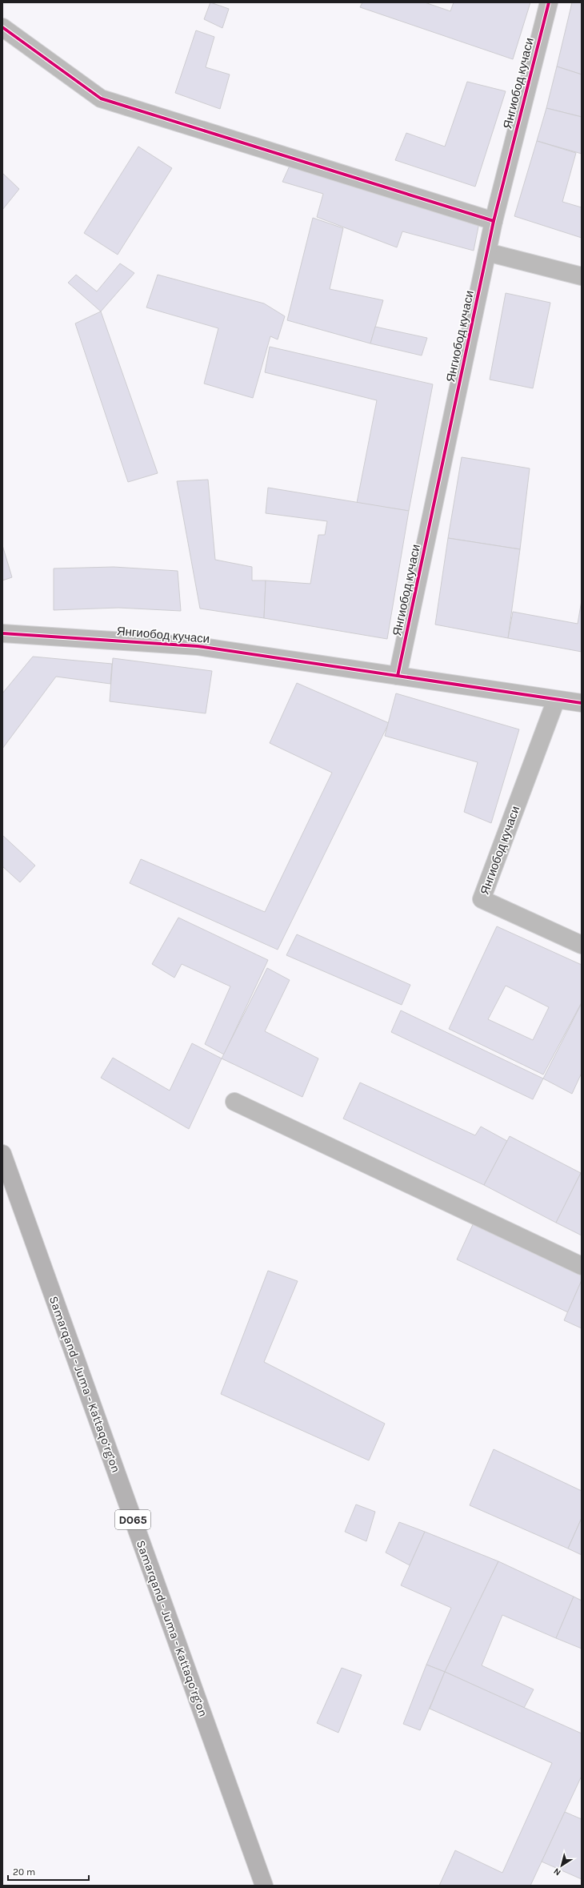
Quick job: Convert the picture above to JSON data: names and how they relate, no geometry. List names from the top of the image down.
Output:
{
  "streets": {
    "main road": ["Samarqand - Juma - Kattaqo‘rg‘on", "D065"],
    "street": ["Янгиобод кучаси"]
  },
  "scale_bar": "20 m",
  "north": "bottom left"
}
